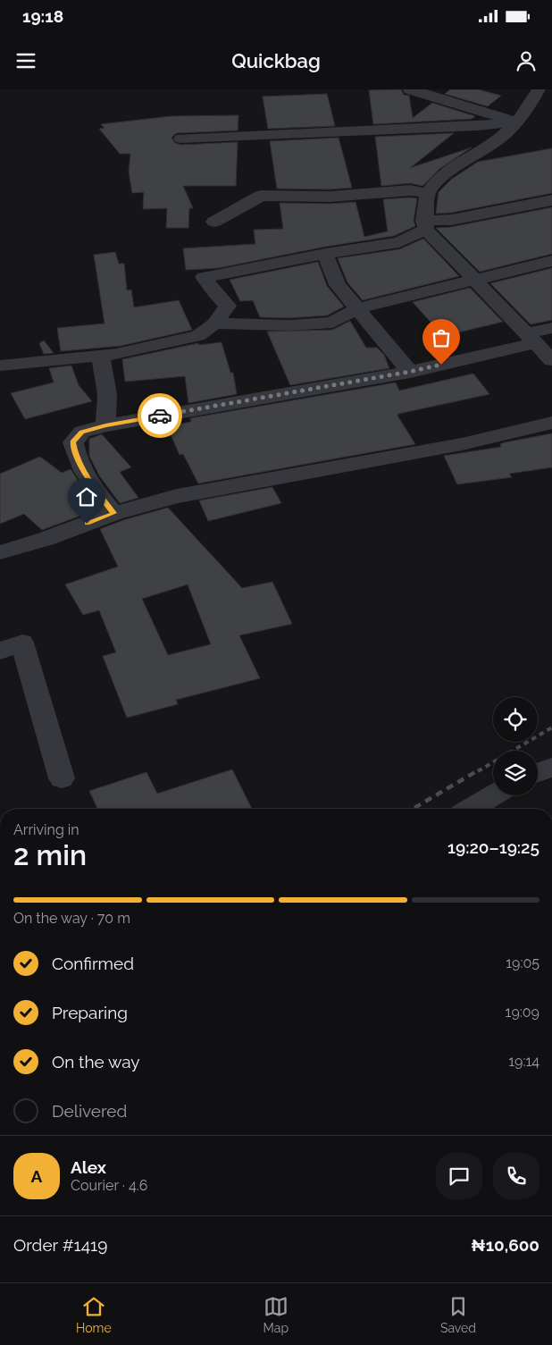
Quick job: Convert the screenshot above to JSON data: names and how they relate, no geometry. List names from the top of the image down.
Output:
{
  "page": {
    "status": "19:18",
    "header": "Quickbag",
    "heading": ["2 min", "Arriving in", "19:20–19:25"],
    "panel": [
      "Alex",
      "Courier · 4.6",
      "Order #1419",
      "₦10,600"
    ],
    "bar": "On the way · 70 m",
    "list": [
      ["Confirmed", "19:05"],
      ["Preparing", "19:09"],
      ["On the way", "19:14"],
      "Delivered"
    ],
    "round": "A",
    "tabs": ["Home", "Map", "Saved"]
  }
}
